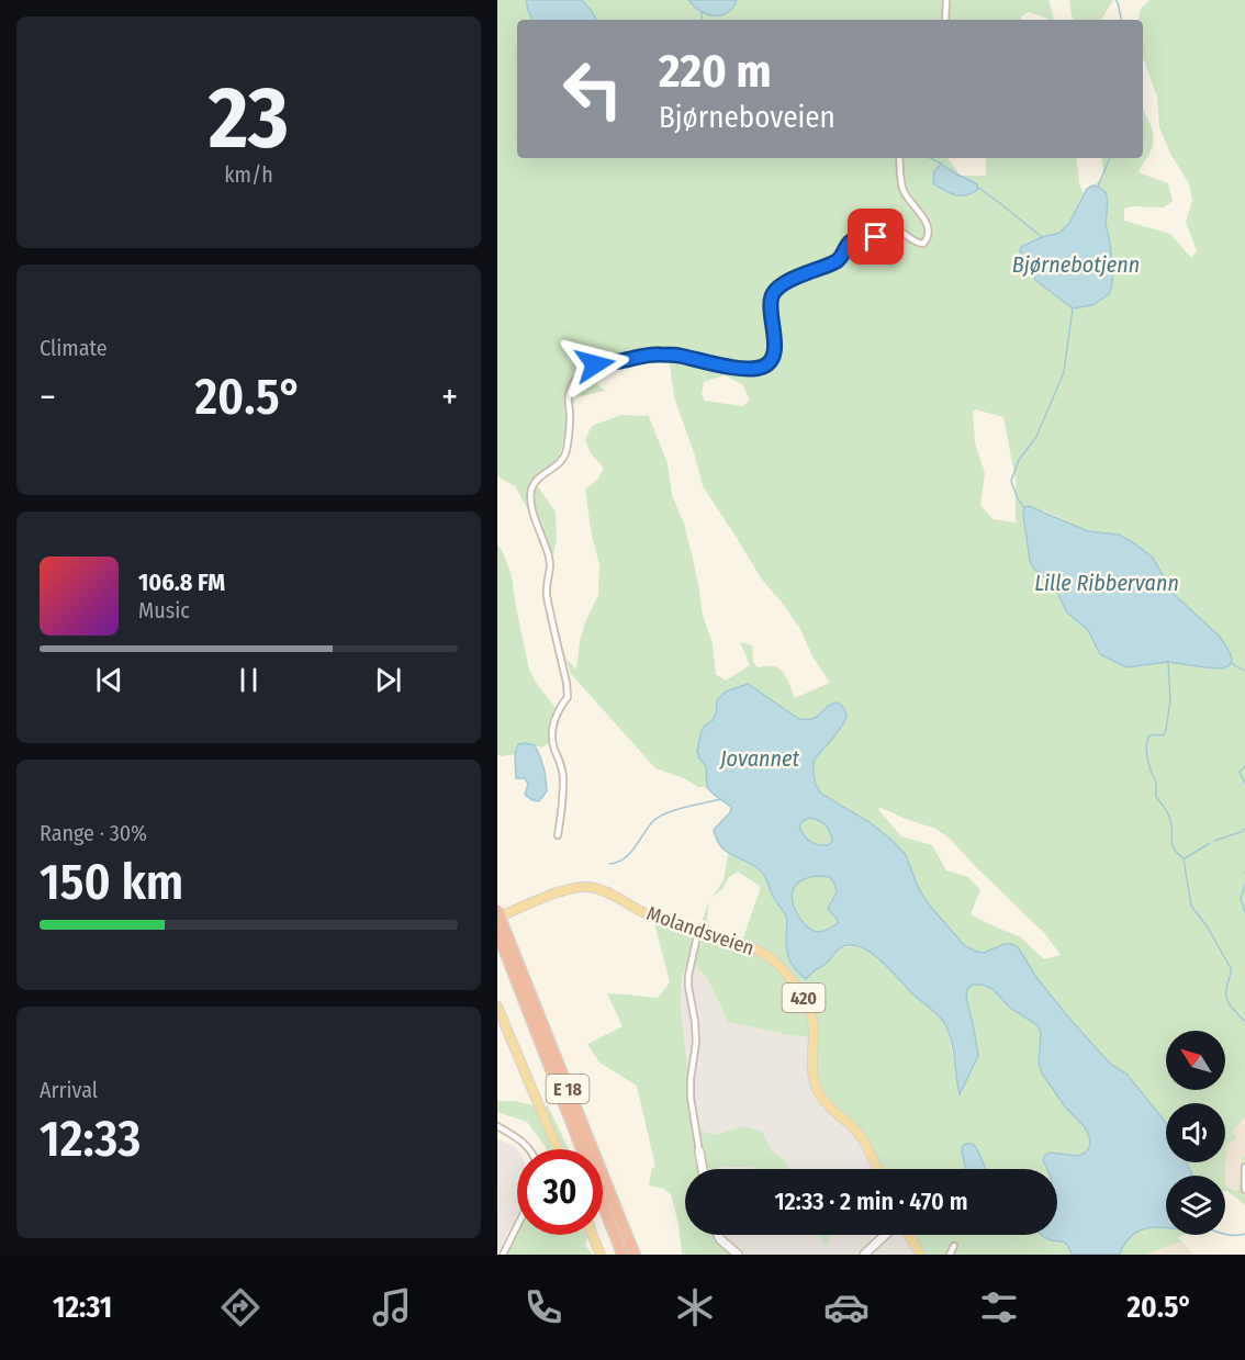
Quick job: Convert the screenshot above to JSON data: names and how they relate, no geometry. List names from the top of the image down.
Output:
{
  "streets": {
    "highway": ["E 18"],
    "main road": ["Molandsveien", "420"]
  },
  "crossings": [
    ["Molandsveien", "E 18"]
  ],
  "water": ["Bjørnebotjenn", "Lille Ribbervann", "Jovannet"],
  "north": "top left",
  "page": {
    "tile": [
      ["23", "km/h"],
      "Climate",
      ["Range · 30%", "150 km"],
      ["Arrival", "12:33"]
    ],
    "turn": ["220 m", "Bjørneboveien"],
    "heat": ["−", "20.5°", "+"],
    "song": ["106.8 FM", "Music"],
    "limit": "30",
    "trip": "12:33 · 2 min · 470 m",
    "tabs": ["12:31", "20.5°"]
  }
}
